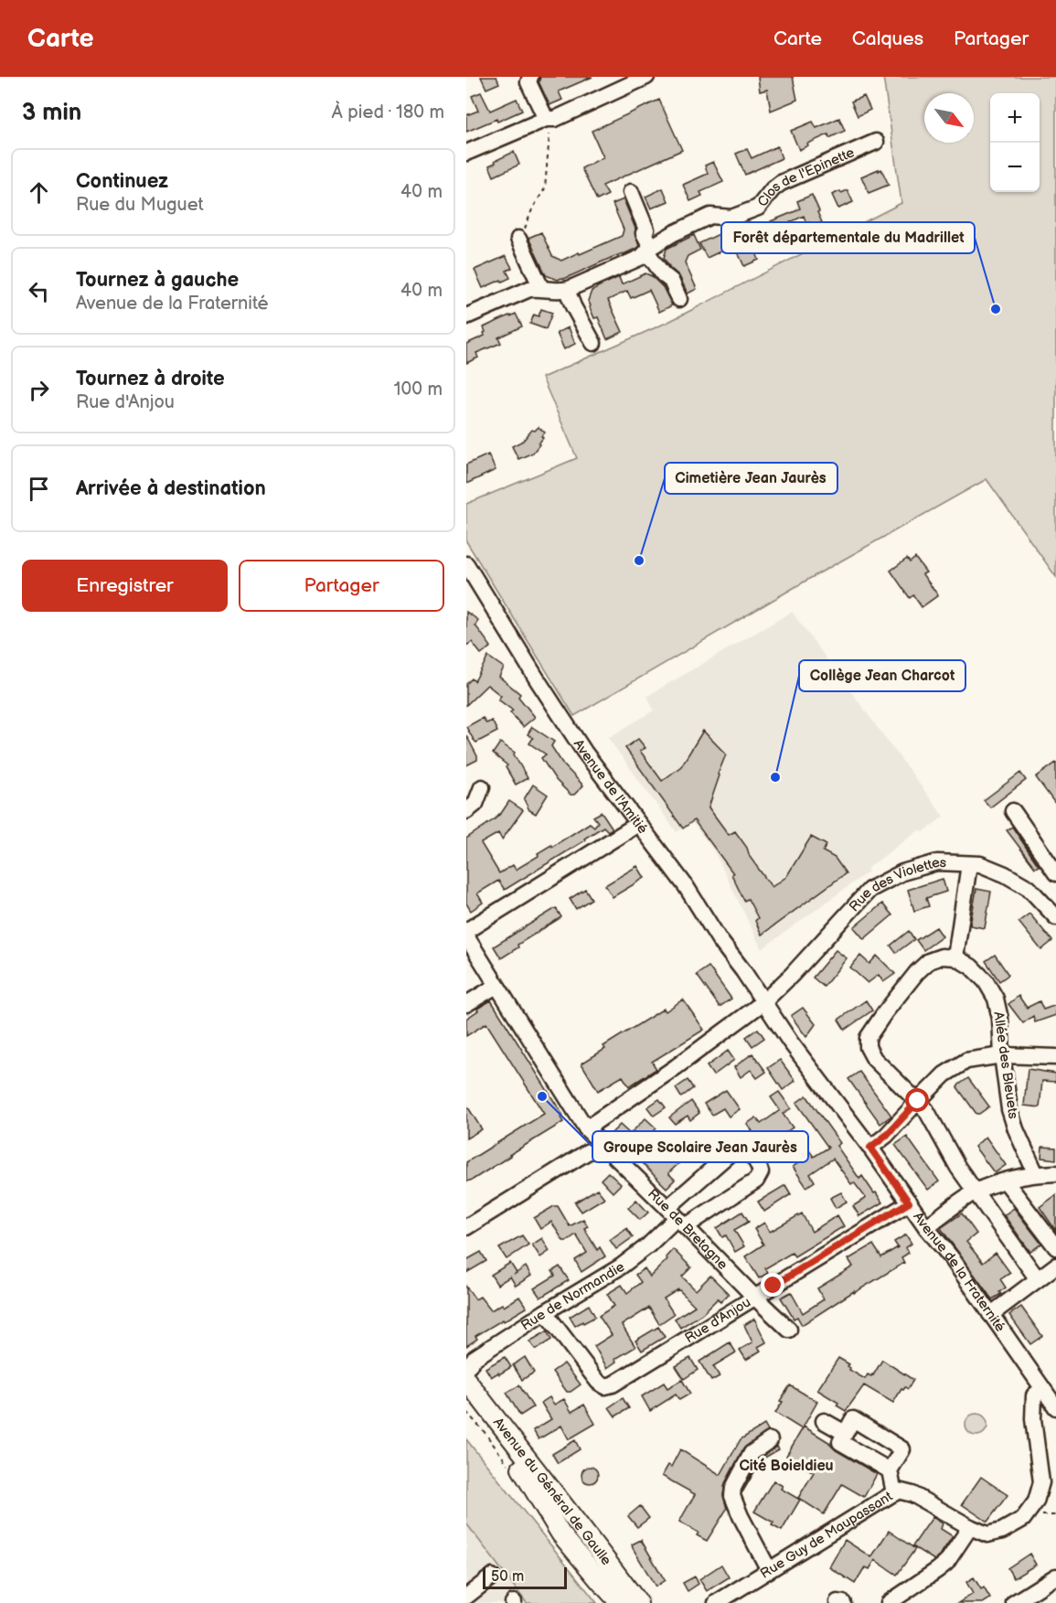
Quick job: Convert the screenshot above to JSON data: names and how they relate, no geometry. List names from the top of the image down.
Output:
{
  "streets": {
    "main road": ["Avenue du Général de Gaulle"],
    "street": [
      "Clos de l'Epinette",
      "Avenue de l'Amitié",
      "Rue des Violettes",
      "Allée des Bleuets",
      "Rue de Bretagne",
      "Avenue de la Fraternité",
      "Rue de Normandie",
      "Rue d'Anjou",
      "Rue Guy de Maupassant"
    ]
  },
  "crossings": [
    ["Avenue de l'Amitié", "Rue des Violettes"],
    ["Avenue de l'Amitié", "Avenue de la Fraternité"],
    ["Rue des Violettes", "Rue de Bretagne"],
    ["Rue des Violettes", "Avenue de la Fraternité"],
    ["Rue de Bretagne", "Rue de Normandie"],
    ["Rue de Bretagne", "Rue d'Anjou"],
    ["Avenue de la Fraternité", "Rue d'Anjou"],
    ["Avenue de la Fraternité", "Rue Guy de Maupassant"],
    ["Rue de Normandie", "Rue d'Anjou"]
  ],
  "districts": ["Cité Boieldieu"],
  "places": [
    "Forêt départementale du Madrillet",
    "Cimetière Jean Jaurès",
    "Collège Jean Charcot",
    "Groupe Scolaire Jean Jaurès"
  ],
  "scale_bar": "50 m",
  "north": "bottom right",
  "page": {
    "header": "Carte",
    "nav": ["Carte", "Calques", "Partager"],
    "heading": ["3 min", "À pied · 180 m"],
    "map_buttons": ["+", "−"],
    "list": [
      ["Continuez", "Rue du Muguet", "40 m"],
      ["Tournez à gauche", "Avenue de la Fraternité", "40 m"],
      ["Tournez à droite", "Rue d'Anjou", "100 m"],
      "Arrivée à destination"
    ],
    "buttons": ["Enregistrer", "Partager"],
    "scale": "50 m"
  }
}
